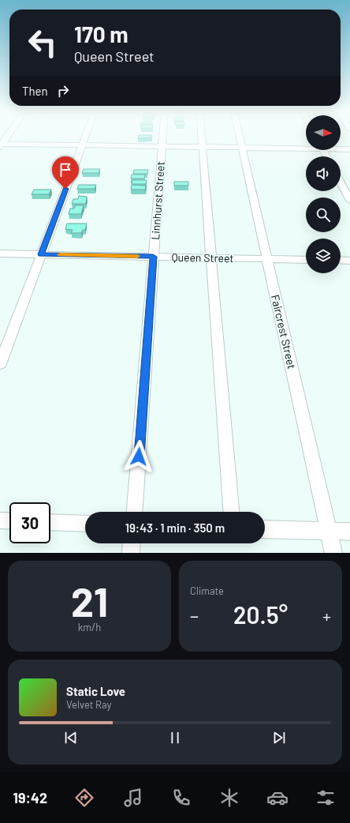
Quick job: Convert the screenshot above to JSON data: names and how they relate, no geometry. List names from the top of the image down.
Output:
{
  "streets": {
    "street": ["Linnhurst Street", "Queen Street", "Faircrest Street"]
  },
  "crossings": [
    ["Linnhurst Street", "Queen Street"],
    ["Queen Street", "Faircrest Street"]
  ],
  "north": "right",
  "page": {
    "turn": ["170 m", "Queen Street"],
    "then": "Then",
    "limit": "30",
    "trip": "19:43 · 1 min · 350 m",
    "tile": [
      ["21", "km/h"],
      "Climate"
    ],
    "heat": ["−", "20.5°", "+"],
    "song": ["Static Love", "Velvet Ray"],
    "tabs": "19:42"
  }
}
